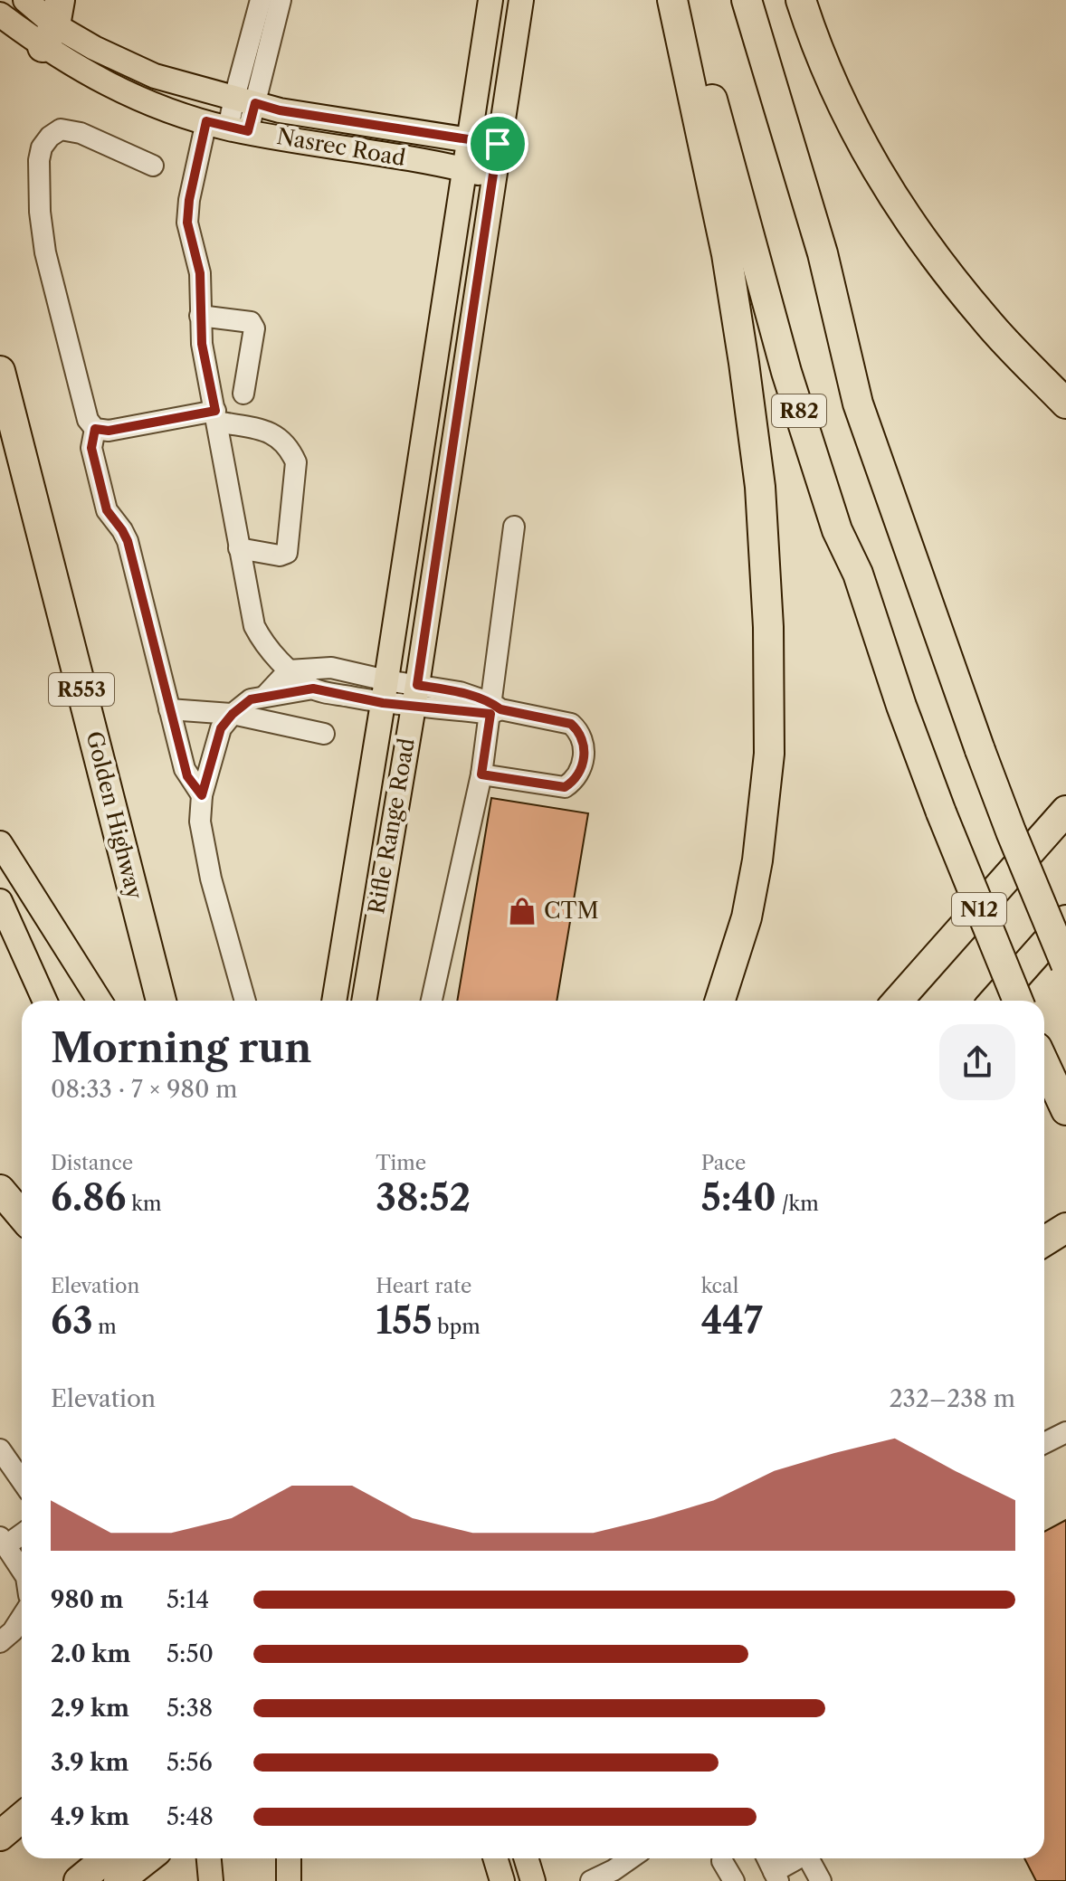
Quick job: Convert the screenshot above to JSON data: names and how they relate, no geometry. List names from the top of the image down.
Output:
{
  "streets": {
    "highway": [
      "R82",
      "R553",
      "Golden Highway",
      "N12"
    ],
    "main road": ["Nasrec Road", "Rifle Range Road"]
  },
  "crossings": [
    ["Nasrec Road", "Rifle Range Road"]
  ],
  "places": {
    "shop": ["CTM"]
  },
  "page": {
    "heading": ["Morning run", "08:33 · 7 × 980 m"],
    "stats": [
      ["Distance", "6.86 km"],
      ["Time", "38:52"],
      ["Pace", "5:40 /km"],
      ["Elevation", "63 m"],
      ["Heart rate", "155 bpm"],
      ["kcal", "447"]
    ],
    "chart": ["Elevation", "232–238 m"],
    "list": [
      {
        "name": "980 m",
        "note": "5:14"
      },
      {
        "name": "2.0 km",
        "note": "5:50"
      },
      {
        "name": "2.9 km",
        "note": "5:38"
      },
      {
        "name": "3.9 km",
        "note": "5:56"
      },
      {
        "name": "4.9 km",
        "note": "5:48"
      }
    ]
  }
}
